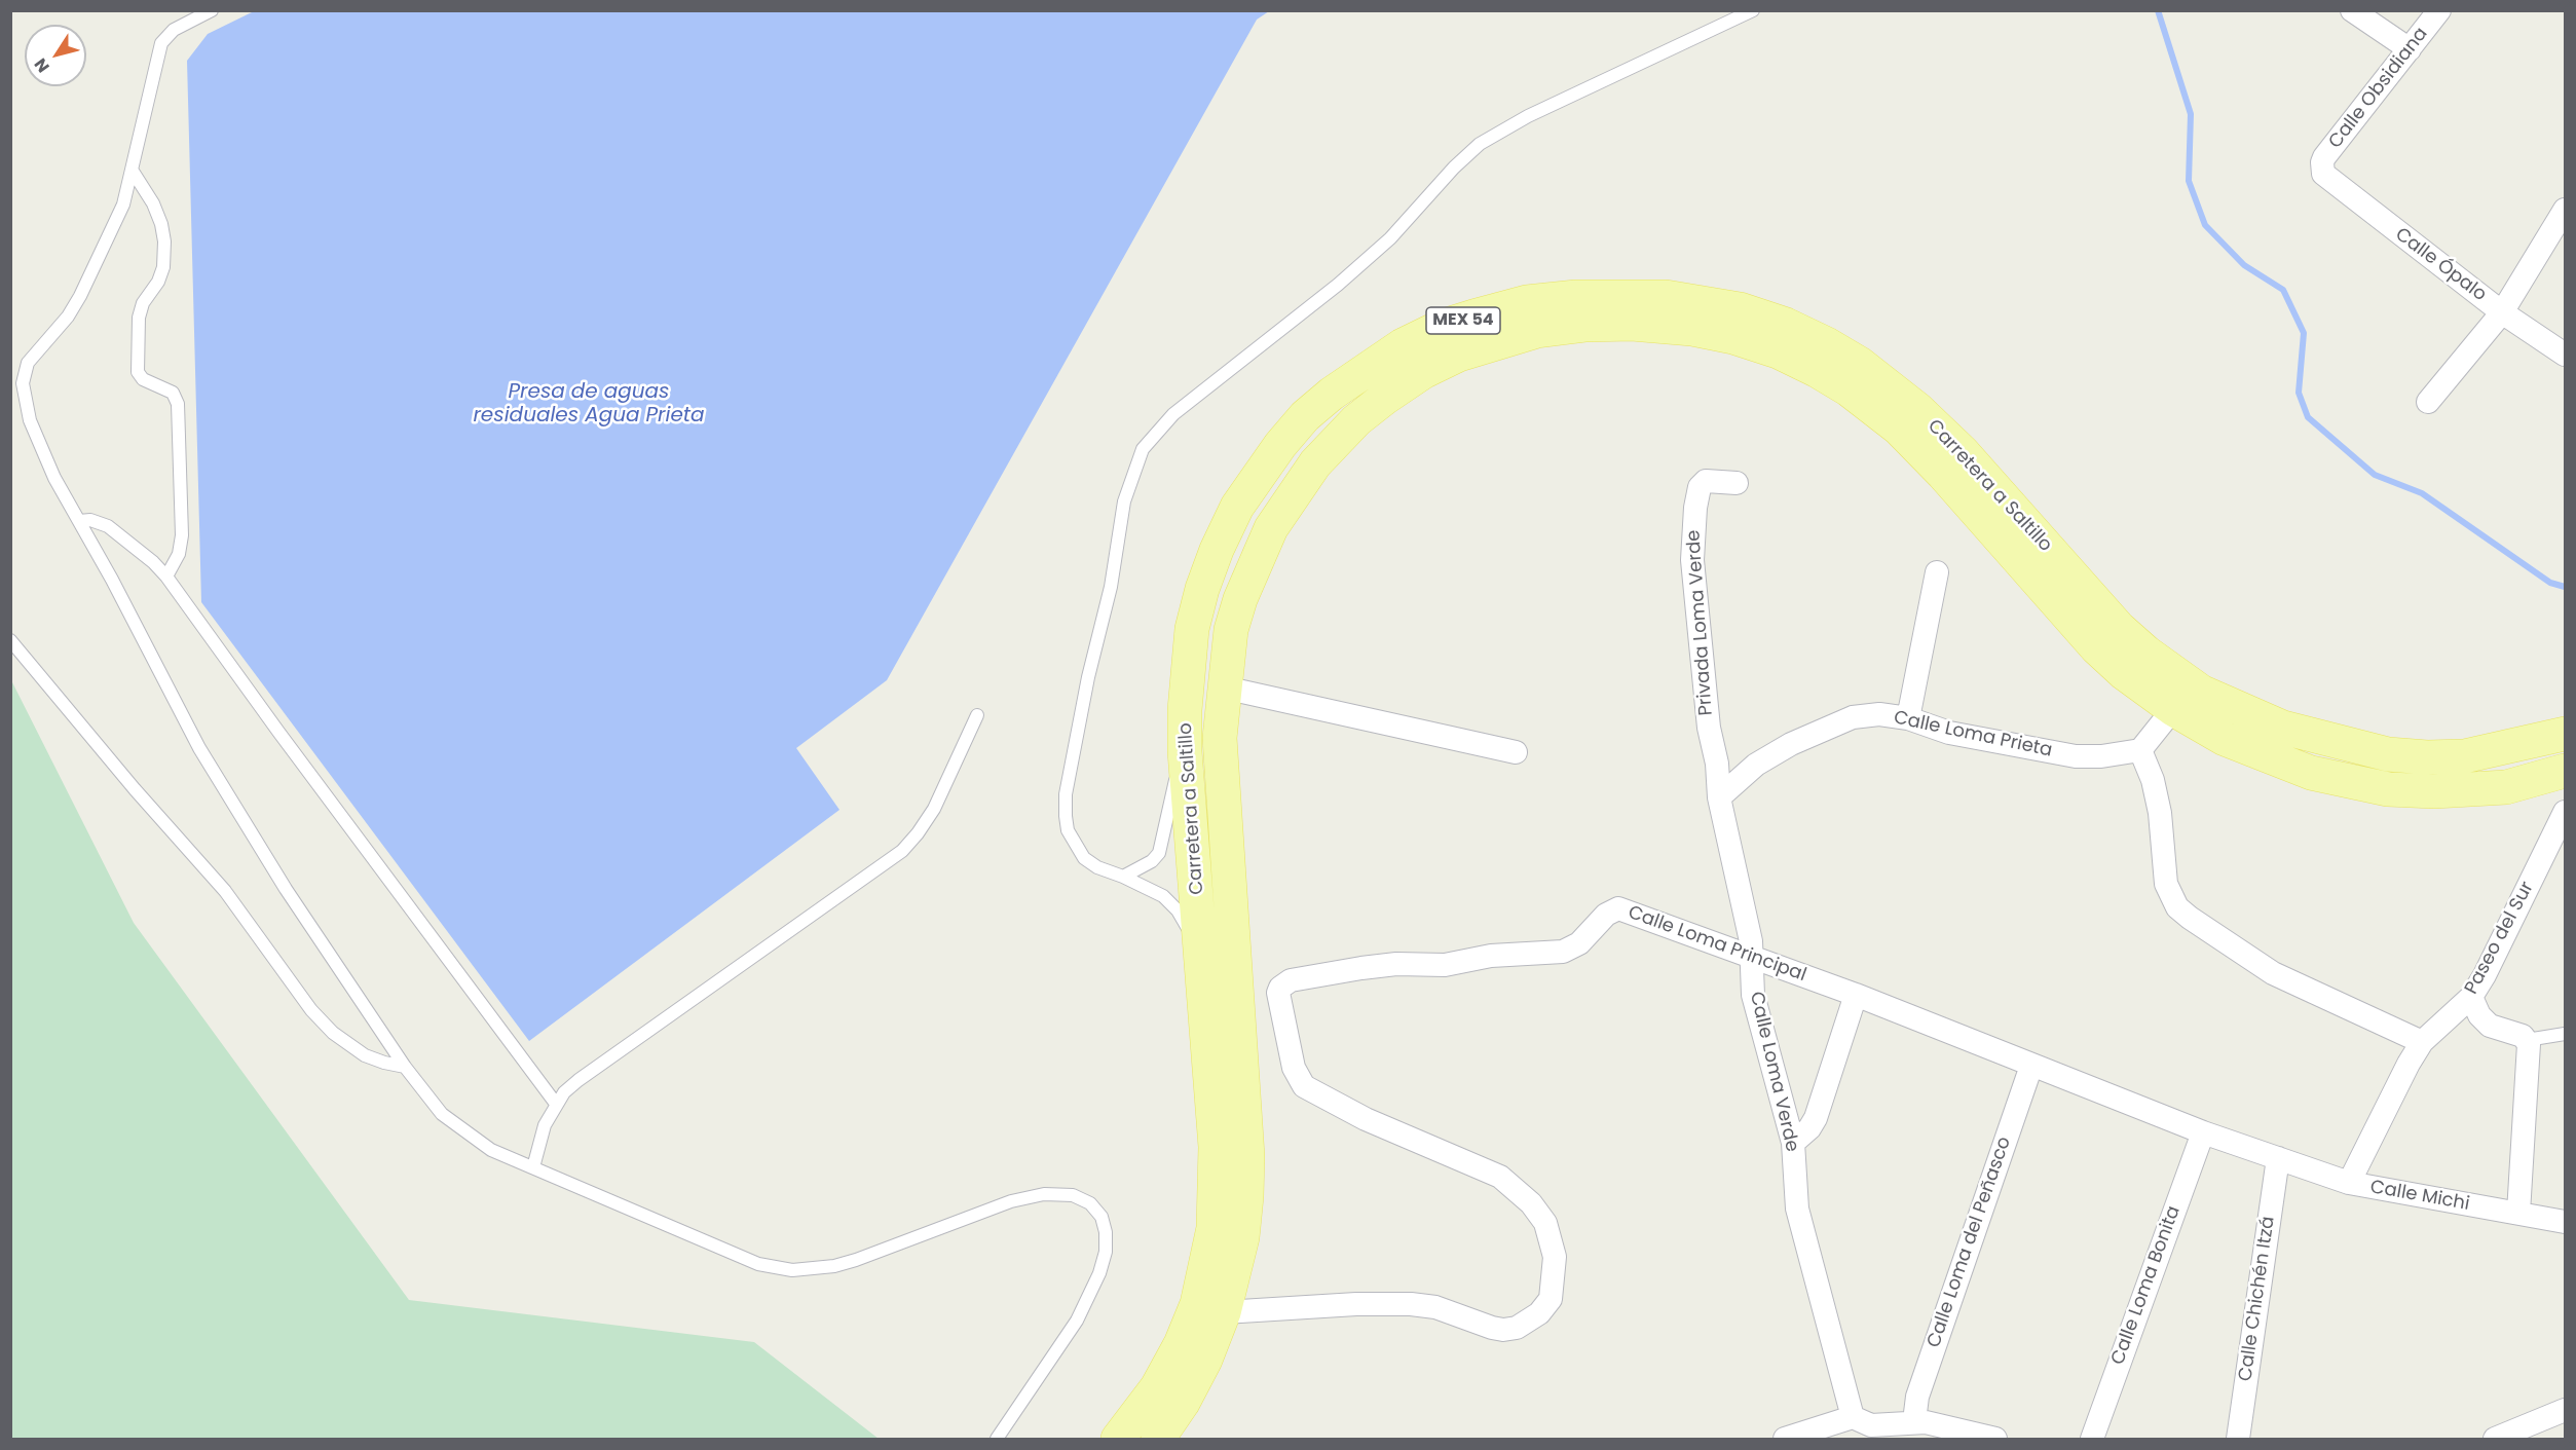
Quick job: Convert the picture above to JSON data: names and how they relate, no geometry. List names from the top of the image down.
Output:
{
  "streets": {
    "main road": ["MEX 54", "Carretera a Saltillo"],
    "street": [
      "Calle Obsidiana",
      "Calle Ópalo",
      "Privada Loma Verde",
      "Calle Loma Prieta",
      "Paseo del Sur",
      "Calle Loma Principal",
      "Calle Loma Verde",
      "Calle Michi",
      "Calle Loma del Peñasco",
      "Calle Loma Bonita",
      "Calle Chichén Itzá"
    ]
  },
  "crossings": [
    ["Calle Obsidiana", "Calle Ópalo"],
    ["Carretera a Saltillo", "Calle Loma Principal"],
    ["Privada Loma Verde", "Calle Loma Prieta"],
    ["Privada Loma Verde", "Calle Loma Verde"],
    ["Calle Loma Prieta", "Calle Loma Verde"],
    ["Paseo del Sur", "Calle Michi"],
    ["Calle Loma Principal", "Calle Loma Verde"],
    ["Calle Loma Principal", "Calle Michi"],
    ["Calle Loma Principal", "Calle Loma del Peñasco"],
    ["Calle Loma Principal", "Calle Loma Bonita"],
    ["Calle Loma Principal", "Calle Chichén Itzá"],
    ["Calle Michi", "Calle Chichén Itzá"]
  ],
  "water": ["Presa de aguas residuales Agua Prieta"],
  "north": "bottom left"
}
